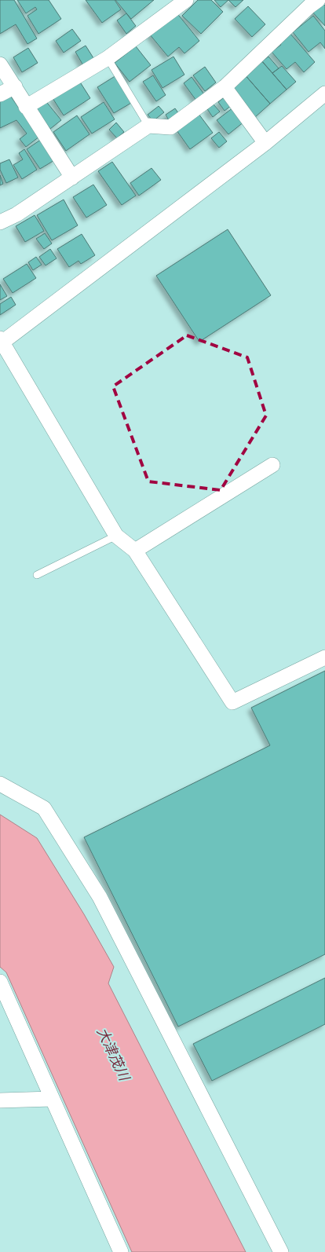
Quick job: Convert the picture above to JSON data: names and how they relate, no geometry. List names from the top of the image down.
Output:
{
  "water": ["大津茂川"]
}
